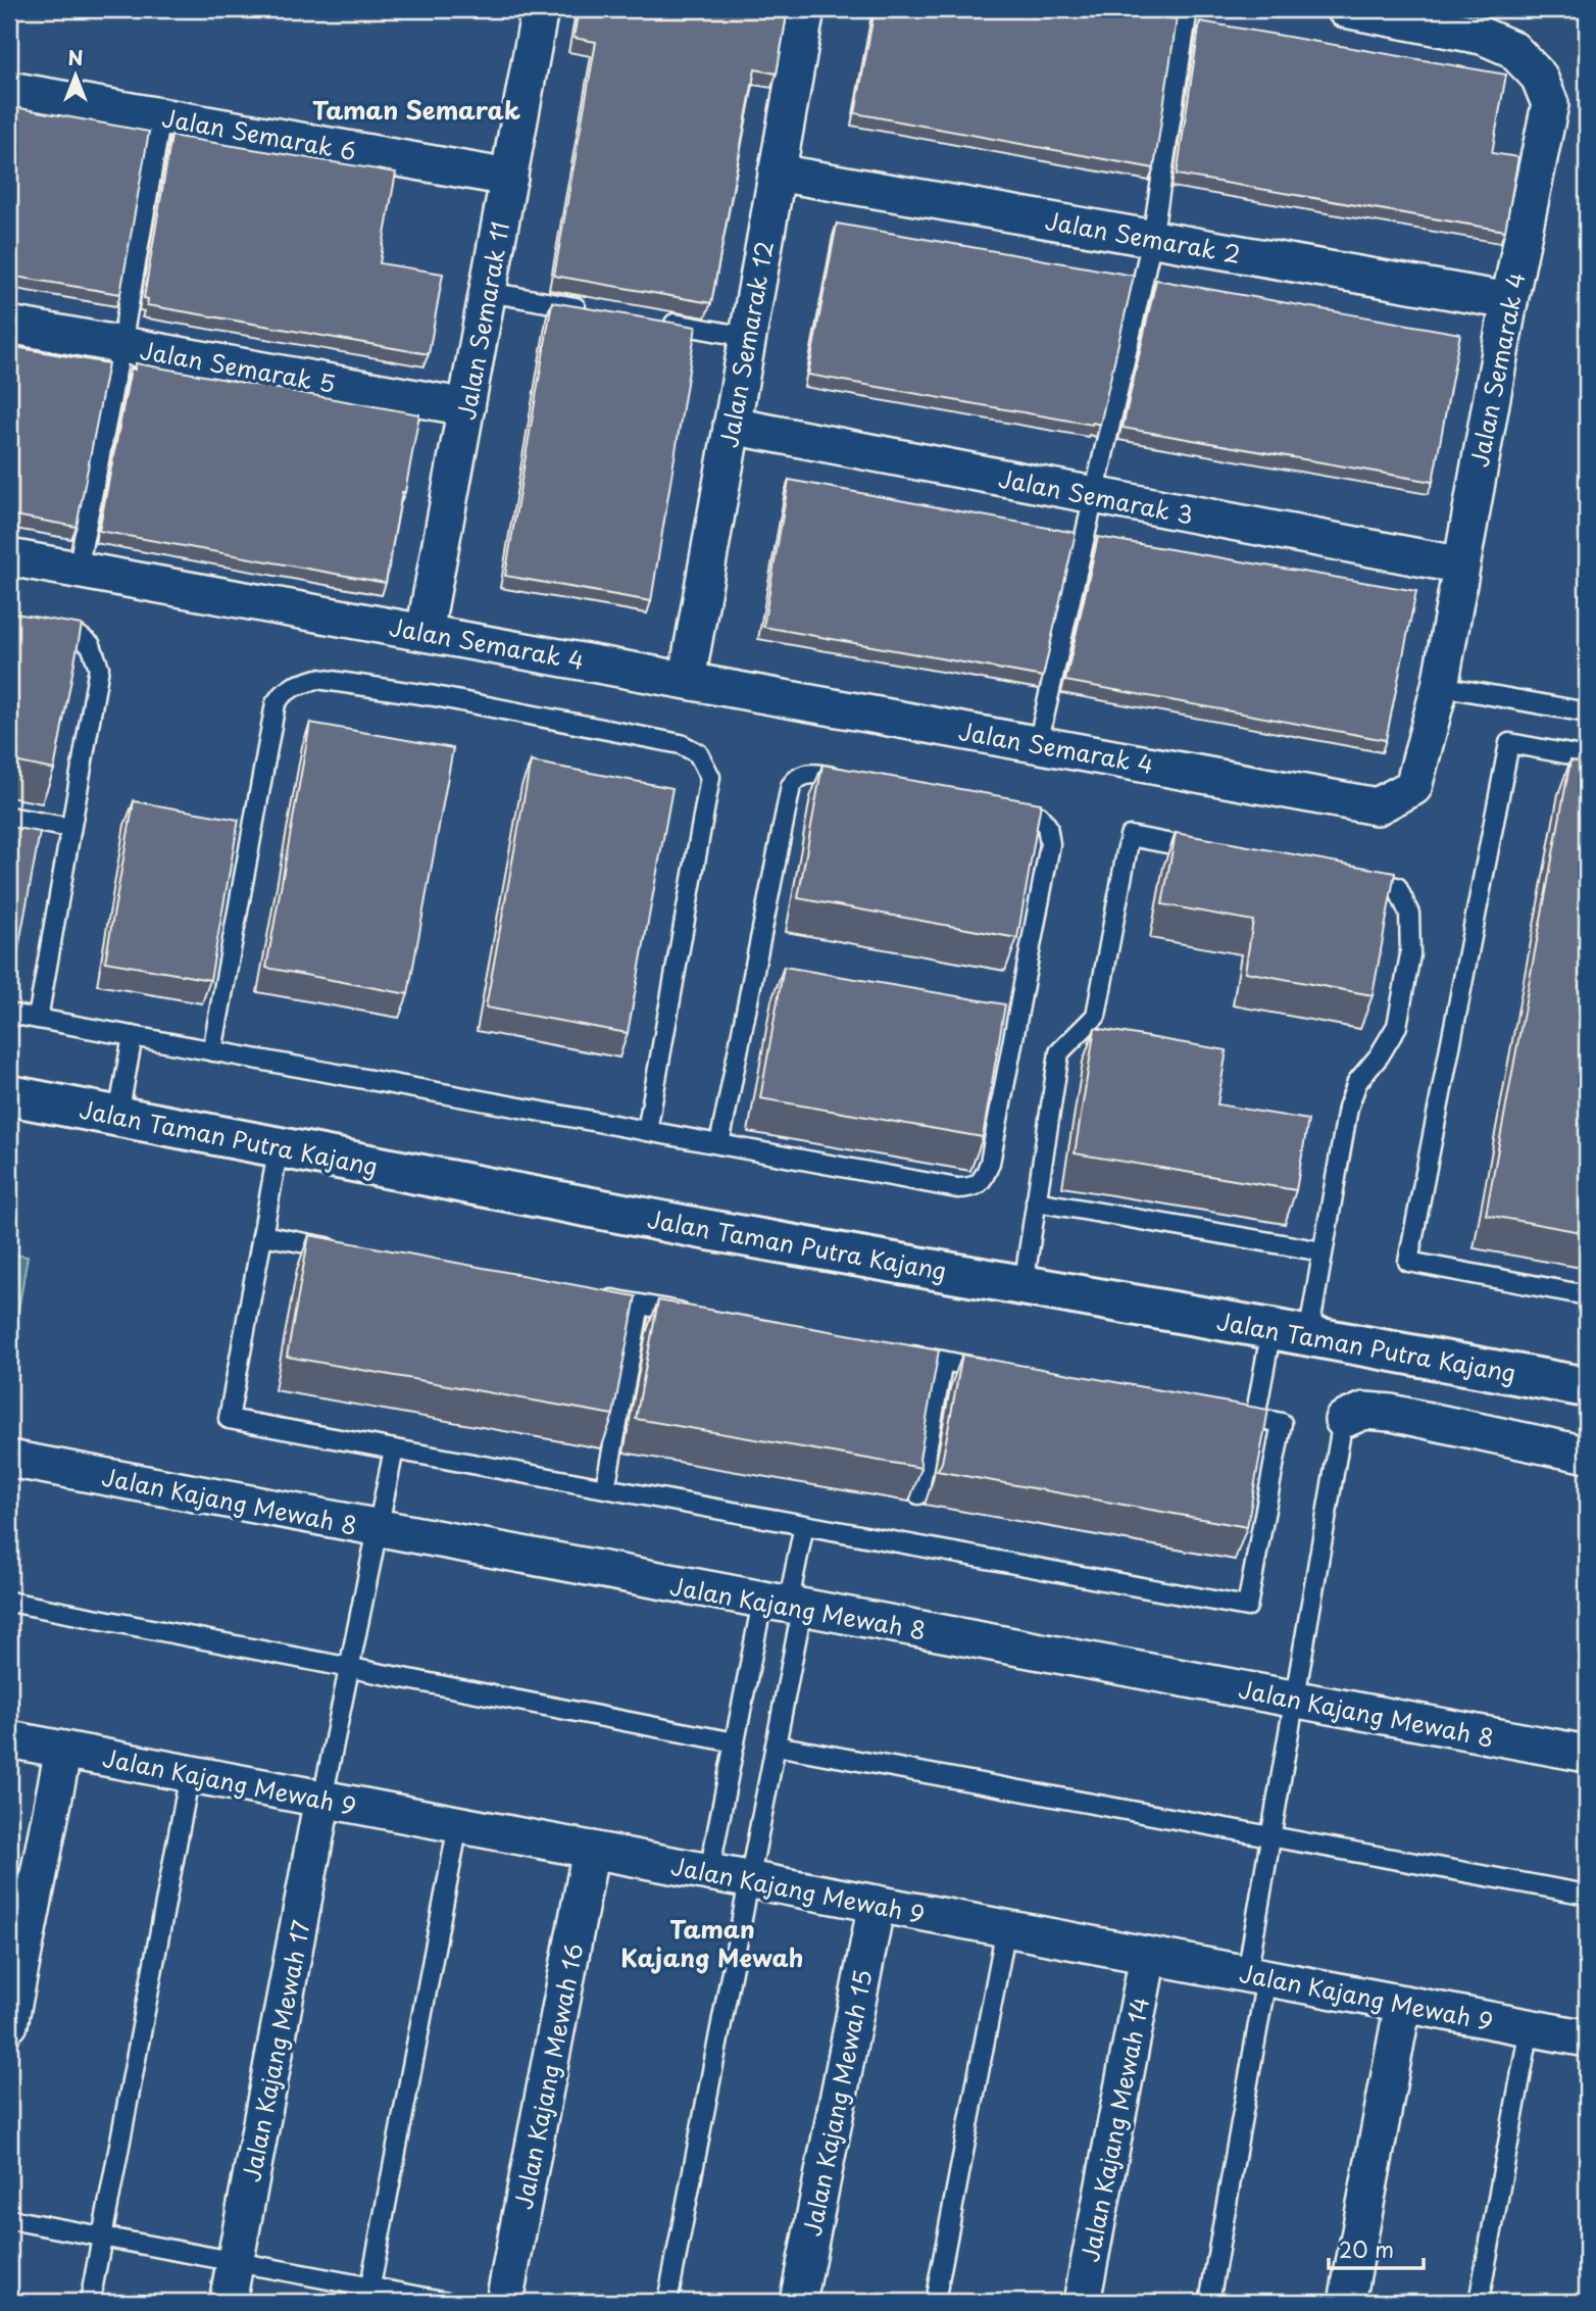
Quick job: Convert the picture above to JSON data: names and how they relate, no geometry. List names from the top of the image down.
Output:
{
  "streets": {
    "street": [
      "Jalan Semarak 6",
      "Jalan Semarak 2",
      "Jalan Semarak 11",
      "Jalan Semarak 12",
      "Jalan Semarak 5",
      "Jalan Semarak 4",
      "Jalan Semarak 3",
      "Jalan Taman Putra Kajang",
      "Jalan Kajang Mewah 8",
      "Jalan Kajang Mewah 9",
      "Jalan Kajang Mewah 17",
      "Jalan Kajang Mewah 16",
      "Jalan Kajang Mewah 15",
      "Jalan Kajang Mewah 14"
    ]
  },
  "crossings": [
    ["Jalan Semarak 6", "Jalan Semarak 11"],
    ["Jalan Semarak 2", "Jalan Semarak 12"],
    ["Jalan Semarak 2", "Jalan Semarak 4"],
    ["Jalan Semarak 11", "Jalan Semarak 5"],
    ["Jalan Semarak 11", "Jalan Semarak 4"],
    ["Jalan Semarak 12", "Jalan Semarak 4"],
    ["Jalan Semarak 12", "Jalan Semarak 3"],
    ["Jalan Semarak 4", "Jalan Semarak 3"],
    ["Jalan Kajang Mewah 9", "Jalan Kajang Mewah 17"],
    ["Jalan Kajang Mewah 9", "Jalan Kajang Mewah 16"],
    ["Jalan Kajang Mewah 9", "Jalan Kajang Mewah 15"],
    ["Jalan Kajang Mewah 9", "Jalan Kajang Mewah 14"]
  ],
  "districts": ["Taman Semarak", "Taman Kajang Mewah"],
  "scale_bar": "20 m",
  "north": "top"
}
